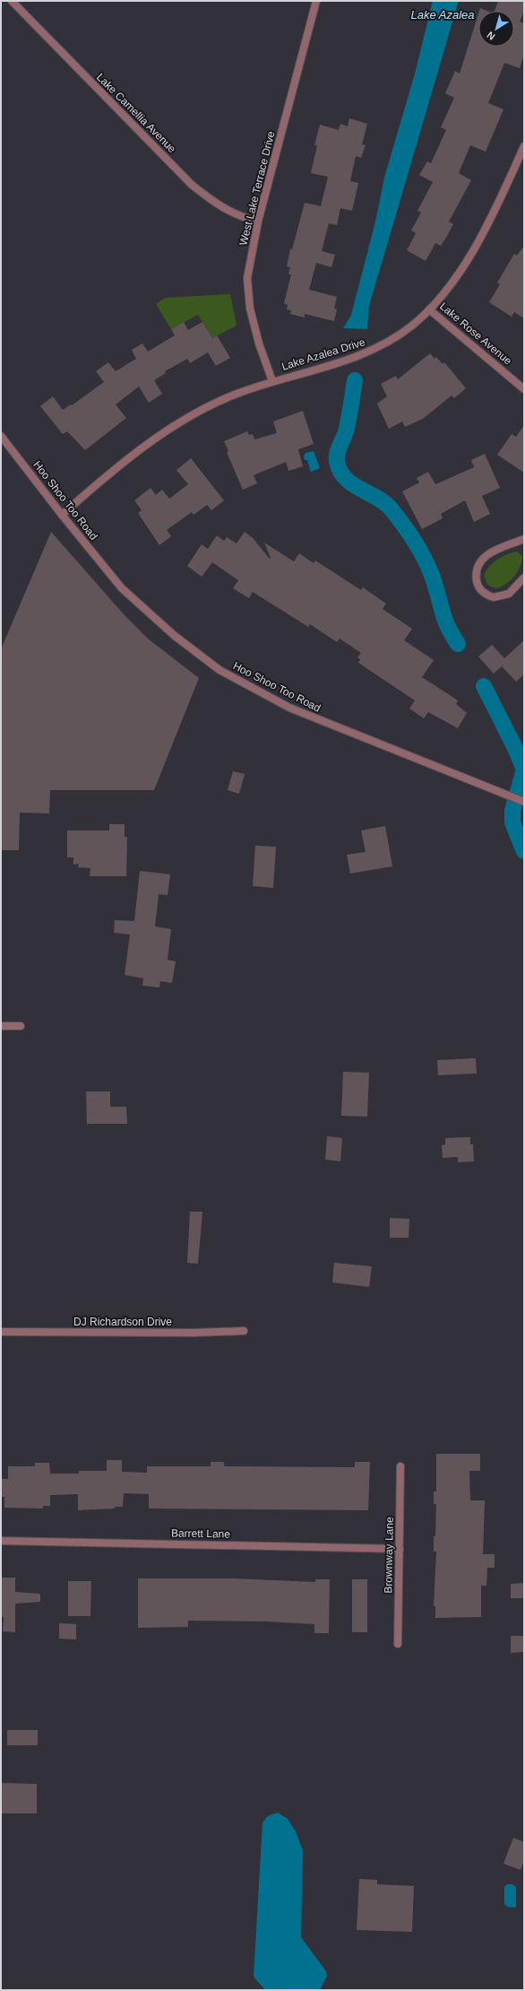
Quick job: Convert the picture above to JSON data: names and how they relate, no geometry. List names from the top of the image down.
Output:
{
  "streets": {
    "street": [
      "Lake Camellia Avenue",
      "West Lake Terrace Drive",
      "Lake Rose Avenue",
      "Lake Azalea Drive",
      "Hoo Shoo Too Road",
      "DJ Richardson Drive",
      "Barrett Lane",
      "Brownway Lane"
    ]
  },
  "crossings": [
    ["Lake Camellia Avenue", "West Lake Terrace Drive"],
    ["West Lake Terrace Drive", "Lake Azalea Drive"],
    ["Lake Rose Avenue", "Lake Azalea Drive"],
    ["Lake Azalea Drive", "Hoo Shoo Too Road"],
    ["Barrett Lane", "Brownway Lane"]
  ],
  "water": ["Lake Azalea"],
  "north": "bottom left"
}
